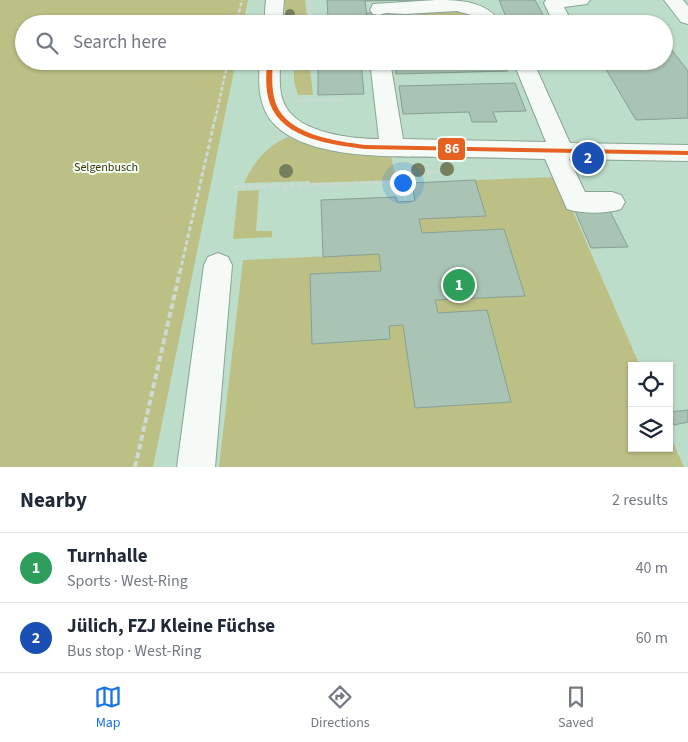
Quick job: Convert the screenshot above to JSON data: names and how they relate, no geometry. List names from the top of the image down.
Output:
{
  "parks": ["Selgenbusch"],
  "lines": ["transit line 86"],
  "page": {
    "search": "Search here",
    "pins": ["2", "1"],
    "heading": ["Nearby", "2 results"],
    "list": [
      {
        "mark": "1",
        "name": "Turnhalle",
        "note": "Sports · West-Ring",
        "value": "40 m"
      },
      {
        "mark": "2",
        "name": "Jülich, FZJ Kleine Füchse",
        "note": "Bus stop · West-Ring",
        "value": "60 m"
      }
    ],
    "nav": ["Map", "Directions", "Saved"]
  }
}
